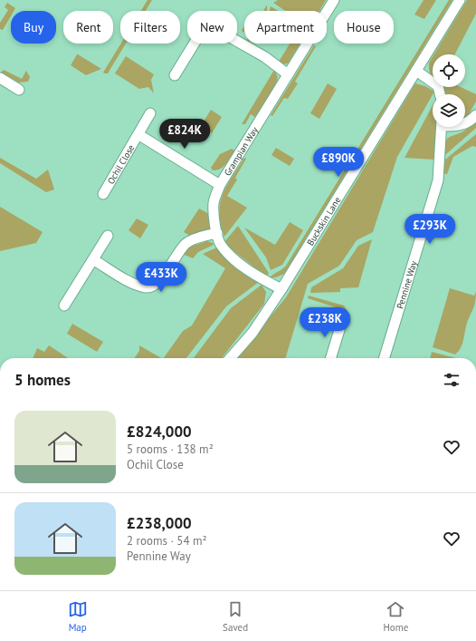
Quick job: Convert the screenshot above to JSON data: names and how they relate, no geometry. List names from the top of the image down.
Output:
{
  "streets": {
    "street": [
      "Grampian Way",
      "Ochil Close",
      "Buckskin Lane",
      "Pennine Way"
    ]
  },
  "crossings": [
    ["Grampian Way", "Ochil Close"],
    ["Grampian Way", "Buckskin Lane"]
  ],
  "page": {
    "chip": [
      "Buy",
      "Rent",
      "Filters",
      "New",
      "Apartment",
      "House"
    ],
    "price": [
      "£824K",
      "£890K",
      "£293K",
      "£433K",
      "£238K"
    ],
    "heading": "5 homes",
    "list": [
      {
        "name": "£824,000",
        "note": "5 rooms · 138 m² · Ochil Close"
      },
      {
        "name": "£238,000",
        "note": "2 rooms · 54 m² · Pennine Way"
      }
    ],
    "tabs": ["Map", "Saved", "Home"]
  }
}
